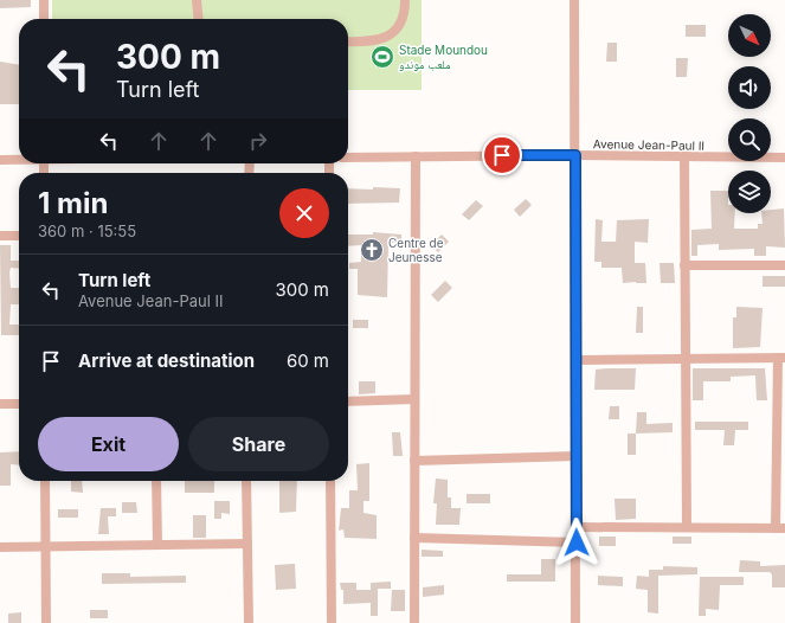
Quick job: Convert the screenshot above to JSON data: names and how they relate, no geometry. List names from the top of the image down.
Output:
{
  "streets": {
    "street": ["Avenue Jean-Paul II"]
  },
  "places": {
    "sports": ["Stade Moundou ملعب موندو"],
    "church": ["Centre de Jeunesse"]
  },
  "north": "bottom right",
  "page": {
    "turn": ["300 m", "Turn left"],
    "heading": ["1 min", "360 m · 15:55"],
    "list": [
      {
        "name": "Turn left",
        "note": "Avenue Jean-Paul II",
        "value": "300 m"
      },
      {
        "name": "Arrive at destination",
        "value": "60 m"
      }
    ],
    "buttons": ["Exit", "Share"]
  }
}
